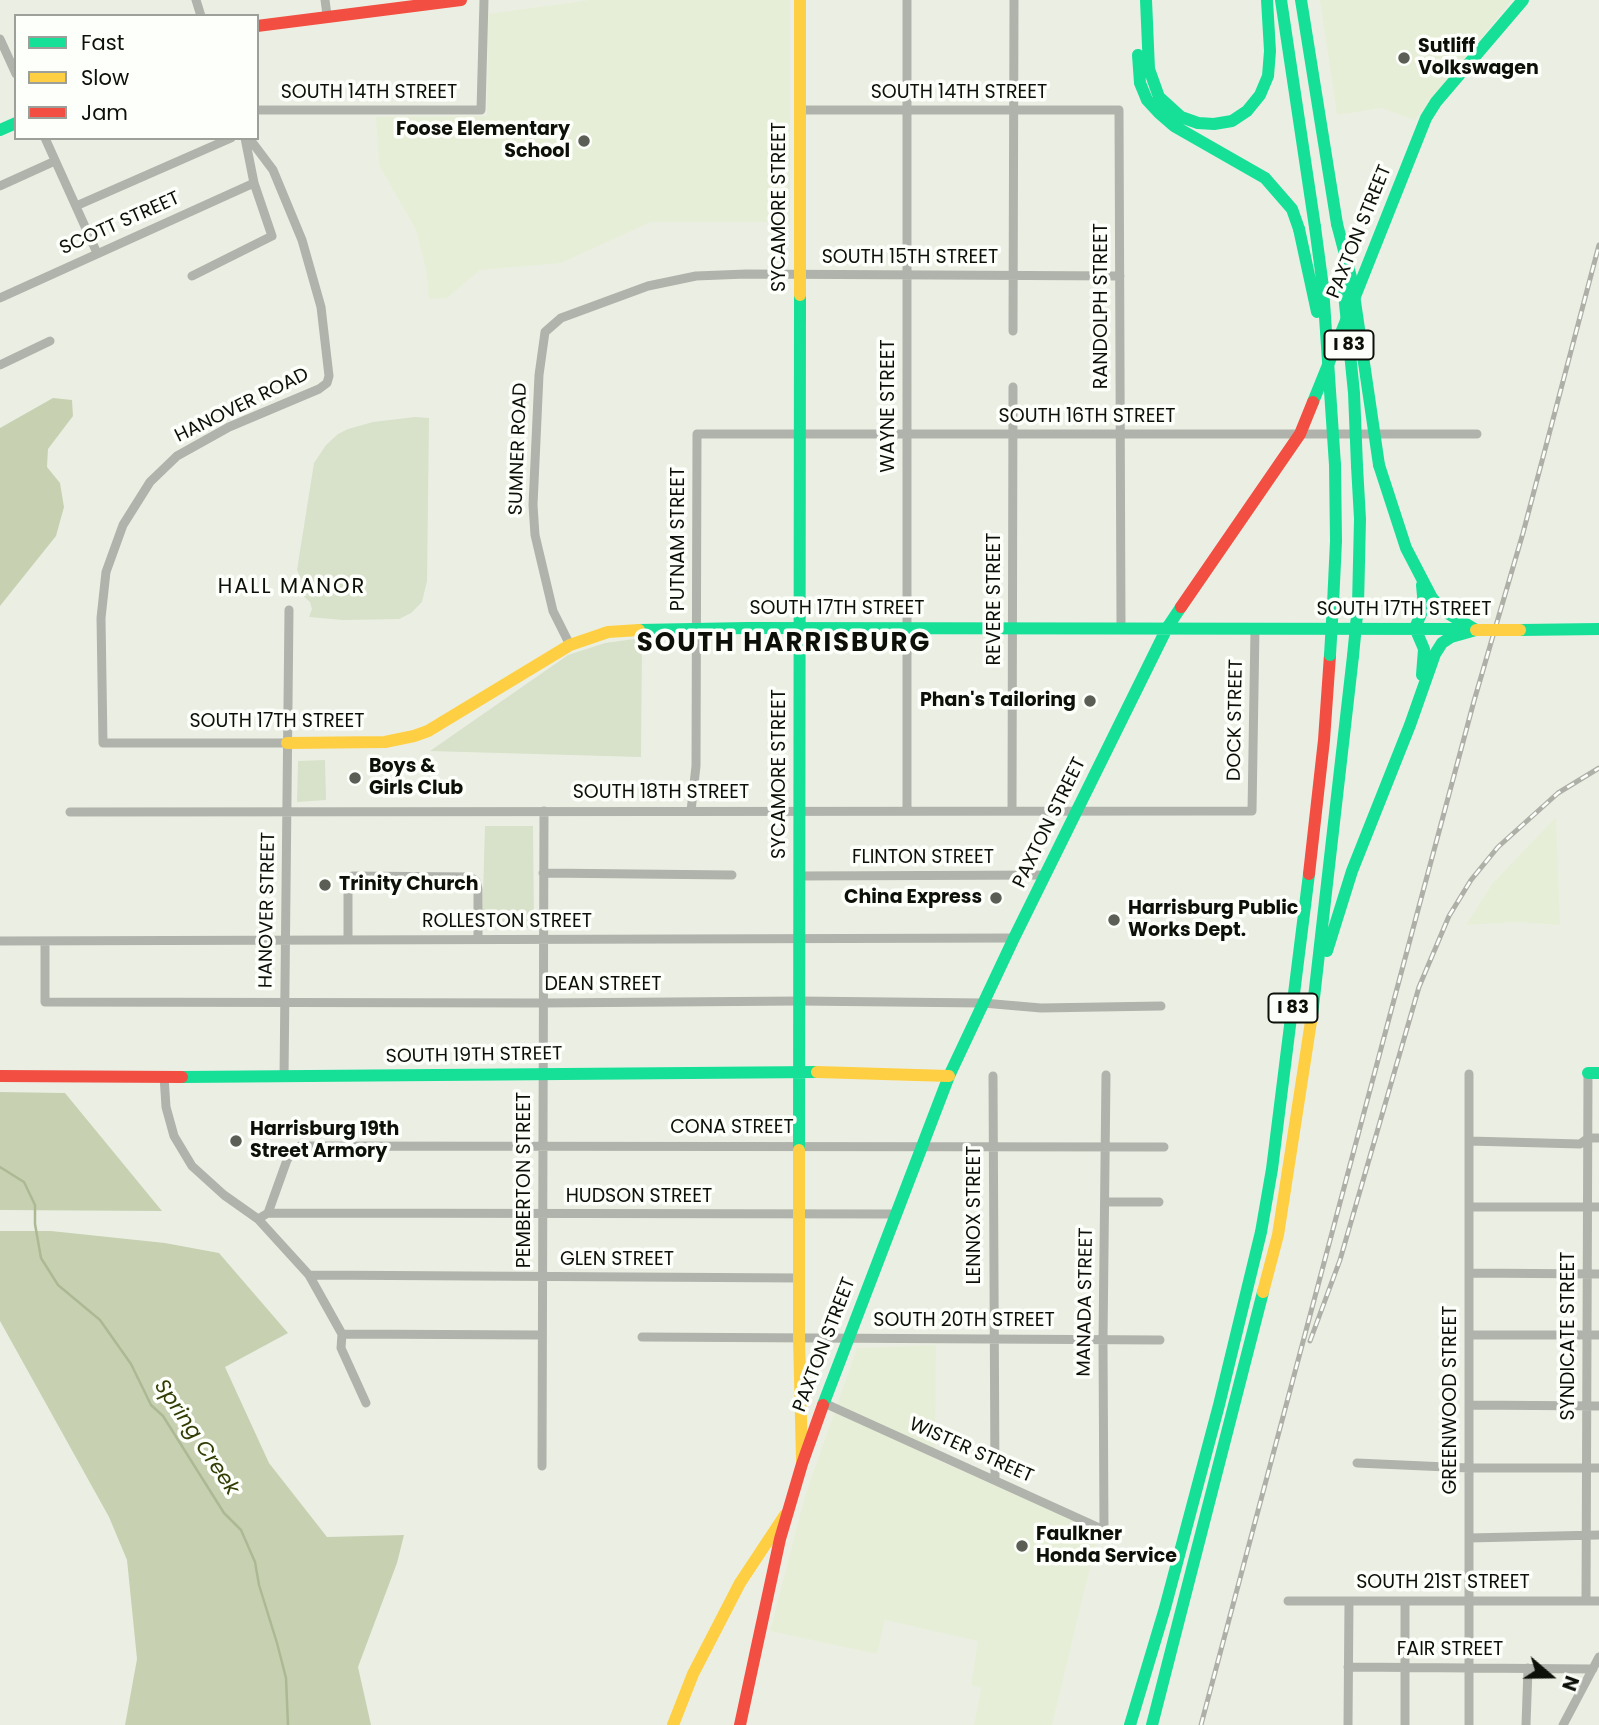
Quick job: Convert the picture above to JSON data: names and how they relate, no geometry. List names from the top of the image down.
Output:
{
  "streets": {
    "main road": [
      "SYCAMORE STREET",
      "PAXTON STREET",
      "I 83",
      "SOUTH 17TH STREET",
      "SOUTH 19TH STREET"
    ],
    "street": [
      "SOUTH 14TH STREET",
      "SCOTT STREET",
      "SOUTH 15TH STREET",
      "RANDOLPH STREET",
      "HANOVER ROAD",
      "WAYNE STREET",
      "SOUTH 16TH STREET",
      "SUMNER ROAD",
      "PUTNAM STREET",
      "REVERE STREET",
      "DOCK STREET",
      "SOUTH 18TH STREET",
      "FLINTON STREET",
      "HANOVER STREET",
      "ROLLESTON STREET",
      "DEAN STREET",
      "CONA STREET",
      "PEMBERTON STREET",
      "HUDSON STREET",
      "LENNOX STREET",
      "GLEN STREET",
      "MANADA STREET",
      "SOUTH 20TH STREET",
      "SYNDICATE STREET",
      "GREENWOOD STREET",
      "WISTER STREET",
      "SOUTH 21ST STREET",
      "FAIR STREET"
    ]
  },
  "crossings": [
    ["SOUTH 14TH STREET", "SYCAMORE STREET"],
    ["SOUTH 14TH STREET", "RANDOLPH STREET"],
    ["SOUTH 14TH STREET", "WAYNE STREET"],
    ["SYCAMORE STREET", "PAXTON STREET"],
    ["SYCAMORE STREET", "SOUTH 15TH STREET"],
    ["SYCAMORE STREET", "SOUTH 16TH STREET"],
    ["SYCAMORE STREET", "SOUTH 17TH STREET"],
    ["SYCAMORE STREET", "SOUTH 18TH STREET"],
    ["SYCAMORE STREET", "FLINTON STREET"],
    ["SYCAMORE STREET", "ROLLESTON STREET"],
    ["SYCAMORE STREET", "DEAN STREET"],
    ["SYCAMORE STREET", "SOUTH 19TH STREET"],
    ["SYCAMORE STREET", "CONA STREET"],
    ["SYCAMORE STREET", "HUDSON STREET"],
    ["SYCAMORE STREET", "GLEN STREET"],
    ["SYCAMORE STREET", "SOUTH 20TH STREET"],
    ["PAXTON STREET", "SOUTH 16TH STREET"],
    ["PAXTON STREET", "SOUTH 17TH STREET"],
    ["PAXTON STREET", "SOUTH 18TH STREET"],
    ["PAXTON STREET", "FLINTON STREET"],
    ["PAXTON STREET", "ROLLESTON STREET"],
    ["PAXTON STREET", "DEAN STREET"],
    ["PAXTON STREET", "SOUTH 19TH STREET"],
    ["PAXTON STREET", "CONA STREET"],
    ["PAXTON STREET", "HUDSON STREET"],
    ["PAXTON STREET", "SOUTH 20TH STREET"],
    ["PAXTON STREET", "WISTER STREET"],
    ["SOUTH 15TH STREET", "RANDOLPH STREET"],
    ["SOUTH 15TH STREET", "WAYNE STREET"],
    ["SOUTH 15TH STREET", "SUMNER ROAD"],
    ["RANDOLPH STREET", "SOUTH 16TH STREET"],
    ["RANDOLPH STREET", "SOUTH 17TH STREET"],
    ["HANOVER ROAD", "SOUTH 17TH STREET"],
    ["WAYNE STREET", "SOUTH 16TH STREET"],
    ["WAYNE STREET", "SOUTH 17TH STREET"],
    ["WAYNE STREET", "SOUTH 18TH STREET"],
    ["SOUTH 16TH STREET", "PUTNAM STREET"],
    ["SOUTH 16TH STREET", "REVERE STREET"],
    ["SUMNER ROAD", "SOUTH 17TH STREET"],
    ["PUTNAM STREET", "SOUTH 17TH STREET"],
    ["PUTNAM STREET", "SOUTH 18TH STREET"],
    ["REVERE STREET", "SOUTH 17TH STREET"],
    ["REVERE STREET", "SOUTH 18TH STREET"],
    ["SOUTH 17TH STREET", "DOCK STREET"],
    ["SOUTH 17TH STREET", "HANOVER STREET"],
    ["DOCK STREET", "SOUTH 18TH STREET"],
    ["SOUTH 18TH STREET", "HANOVER STREET"],
    ["SOUTH 18TH STREET", "PEMBERTON STREET"],
    ["HANOVER STREET", "ROLLESTON STREET"],
    ["HANOVER STREET", "DEAN STREET"],
    ["HANOVER STREET", "SOUTH 19TH STREET"],
    ["ROLLESTON STREET", "DEAN STREET"],
    ["ROLLESTON STREET", "PEMBERTON STREET"],
    ["DEAN STREET", "PEMBERTON STREET"],
    ["SOUTH 19TH STREET", "PEMBERTON STREET"],
    ["CONA STREET", "PEMBERTON STREET"],
    ["CONA STREET", "HUDSON STREET"],
    ["CONA STREET", "LENNOX STREET"],
    ["CONA STREET", "MANADA STREET"],
    ["PEMBERTON STREET", "HUDSON STREET"],
    ["PEMBERTON STREET", "GLEN STREET"],
    ["LENNOX STREET", "SOUTH 20TH STREET"],
    ["LENNOX STREET", "WISTER STREET"],
    ["MANADA STREET", "SOUTH 20TH STREET"],
    ["MANADA STREET", "WISTER STREET"],
    ["SYNDICATE STREET", "SOUTH 21ST STREET"],
    ["GREENWOOD STREET", "SOUTH 21ST STREET"],
    ["GREENWOOD STREET", "FAIR STREET"]
  ],
  "districts": ["HALL MANOR", "SOUTH HARRISBURG"],
  "water": ["Spring Creek"],
  "places": [
    "Sutliff Volkswagen",
    "Foose Elementary School",
    "Phan's Tailoring",
    "Boys & Girls Club",
    "Trinity Church",
    "China Express",
    "Harrisburg Public Works Dept.",
    "Harrisburg 19th Street Armory",
    "Faulkner Honda Service"
  ],
  "legend": ["Fast", "Slow", "Jam"],
  "north": "right"
}
